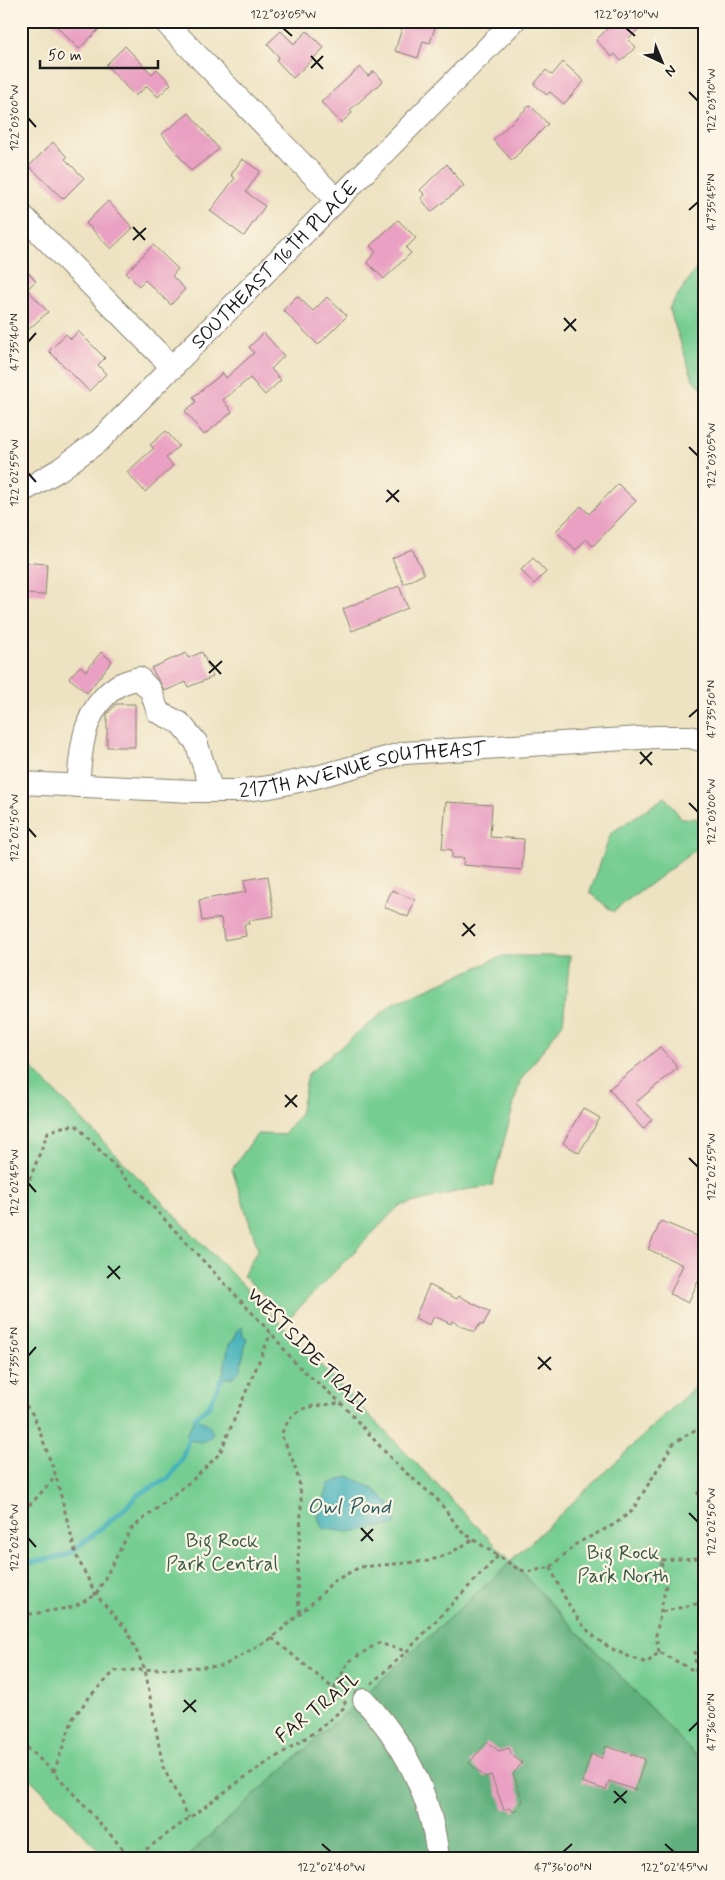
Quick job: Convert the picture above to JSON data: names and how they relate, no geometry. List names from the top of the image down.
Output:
{
  "streets": {
    "street": ["SOUTHEAST 16TH PLACE", "217TH AVENUE SOUTHEAST"],
    "path": ["WESTSIDE TRAIL", "FAR TRAIL"]
  },
  "crossings": [
    ["WESTSIDE TRAIL", "FAR TRAIL"]
  ],
  "water": ["Owl Pond"],
  "parks": ["Big Rock Park Central", "Big Rock Park North"],
  "scale_bar": "50 m",
  "north": "bottom right",
  "coordinates": [
    "122°03'05\"W",
    "122°03'10\"W",
    "122°03'00\"W",
    "47°35'45\"N",
    "47°35'40\"N",
    "122°02'55\"W",
    "47°35'50\"N",
    "122°02'50\"W",
    "122°02'45\"W",
    "122°02'40\"W",
    "47°36'00\"N"
  ]
}
